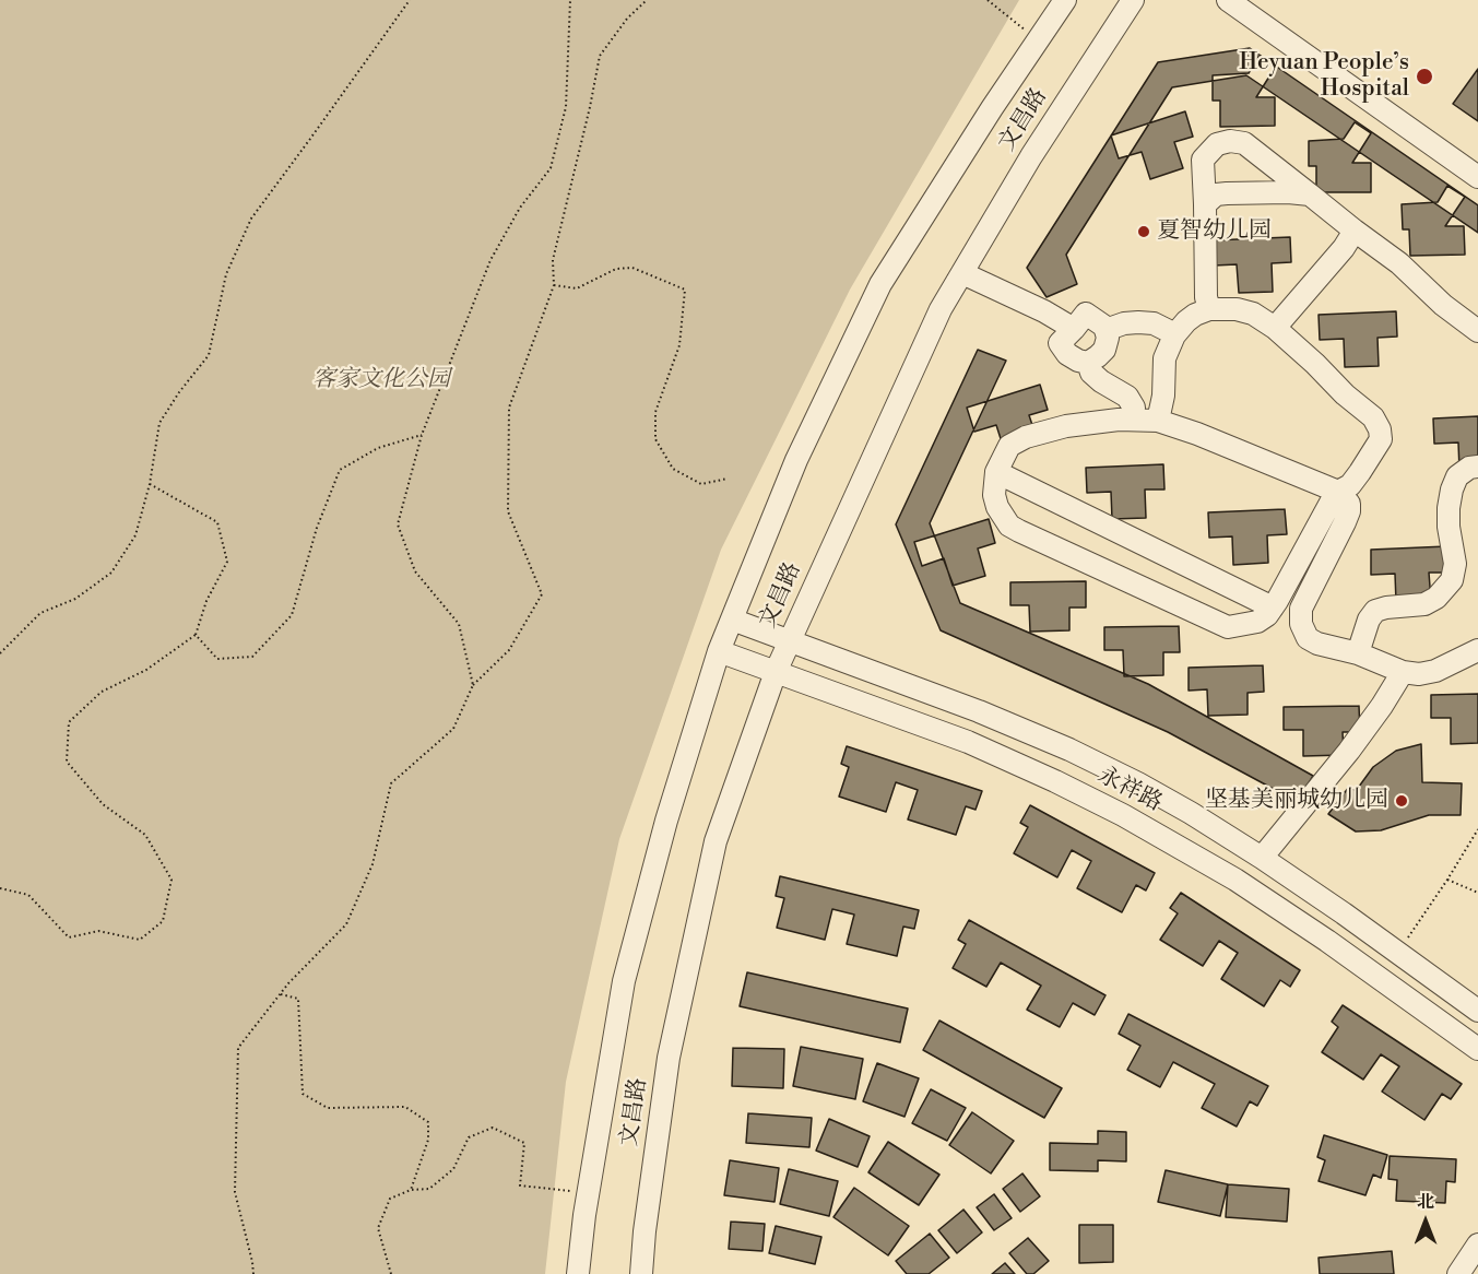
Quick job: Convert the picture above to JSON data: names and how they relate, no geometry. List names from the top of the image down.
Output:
{
  "streets": {
    "street": ["文昌路", "永祥路"]
  },
  "crossings": [
    ["文昌路", "永祥路"]
  ],
  "parks": ["客家文化公园"],
  "places": ["Heyuan People’s Hospital", "夏智幼儿园", "坚基美丽城幼儿园"],
  "north": "top"
}
